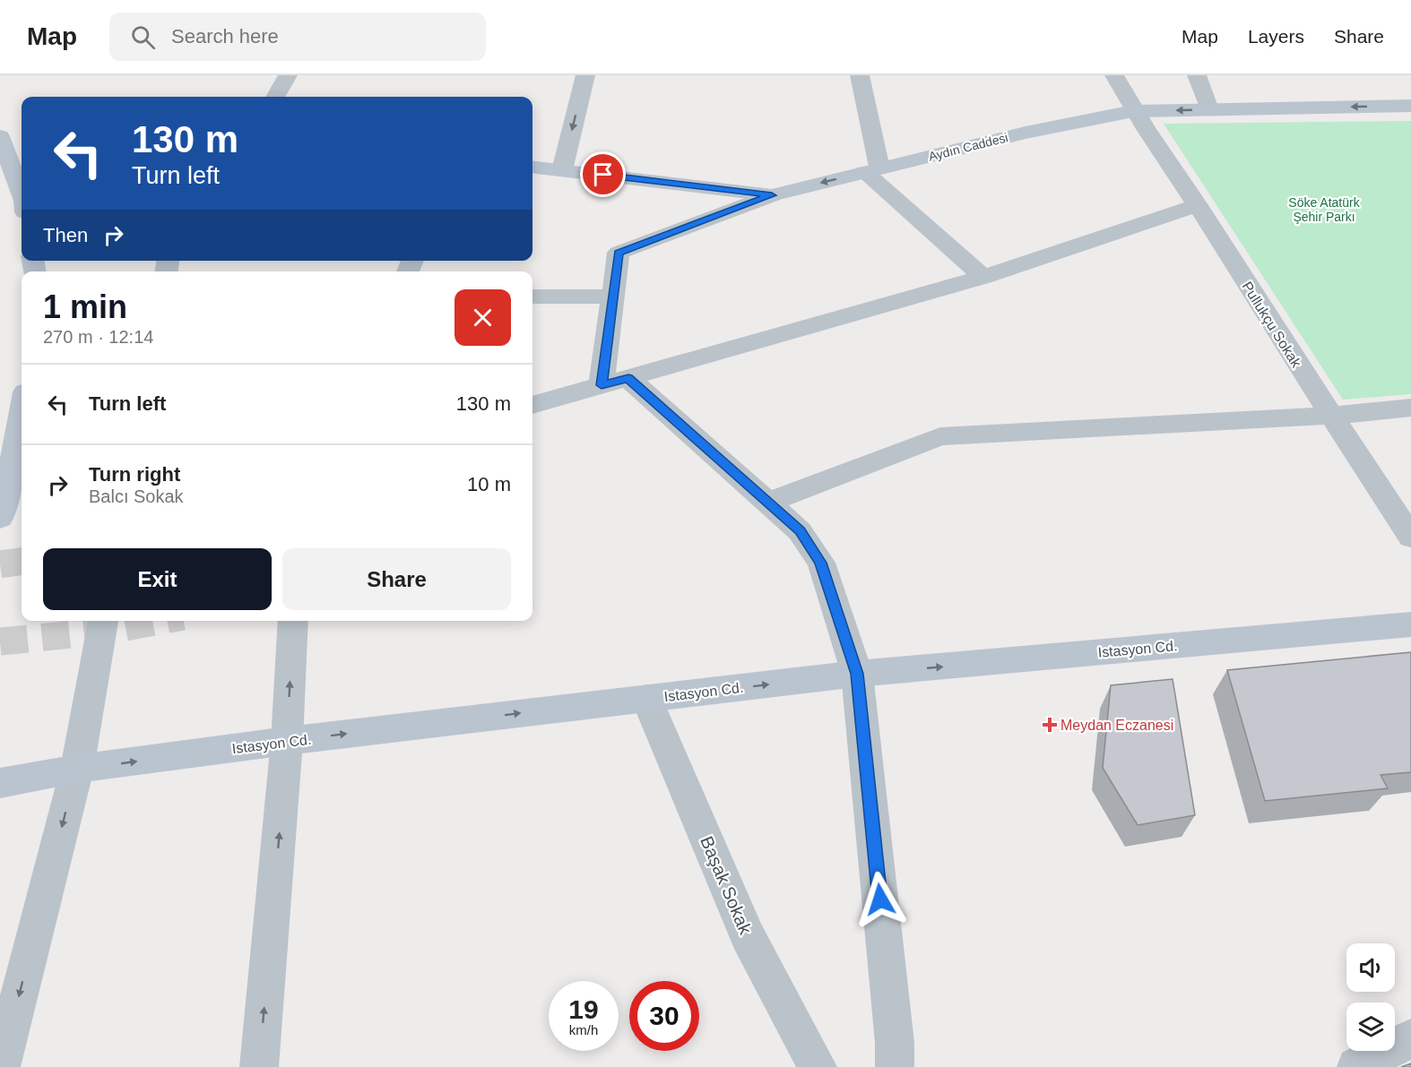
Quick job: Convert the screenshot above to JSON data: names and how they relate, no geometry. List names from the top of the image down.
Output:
{
  "streets": {
    "main road": ["Aydın Caddesi", "Istasyon Cd."],
    "street": ["Pullukçu Sokak", "Başak Sokak"]
  },
  "crossings": [
    ["Aydın Caddesi", "Pullukçu Sokak"],
    ["Istasyon Cd.", "Başak Sokak"]
  ],
  "one_way": ["Aydın Caddesi", "Istasyon Cd."],
  "parks": ["Söke Atatürk Şehir Parkı"],
  "places": {
    "health": ["Meydan Eczanesi"]
  },
  "page": {
    "header": "Map",
    "search": "Search here",
    "nav": ["Map", "Layers", "Share"],
    "turn": ["130 m", "Turn left"],
    "then": "Then",
    "heading": ["1 min", "270 m · 12:14"],
    "list": [
      {
        "name": "Turn left",
        "value": "130 m"
      },
      {
        "name": "Turn right",
        "note": "Balcı Sokak",
        "value": "10 m"
      }
    ],
    "buttons": ["Exit", "Share"],
    "speed": "19 km/h",
    "limit": "30"
  }
}
